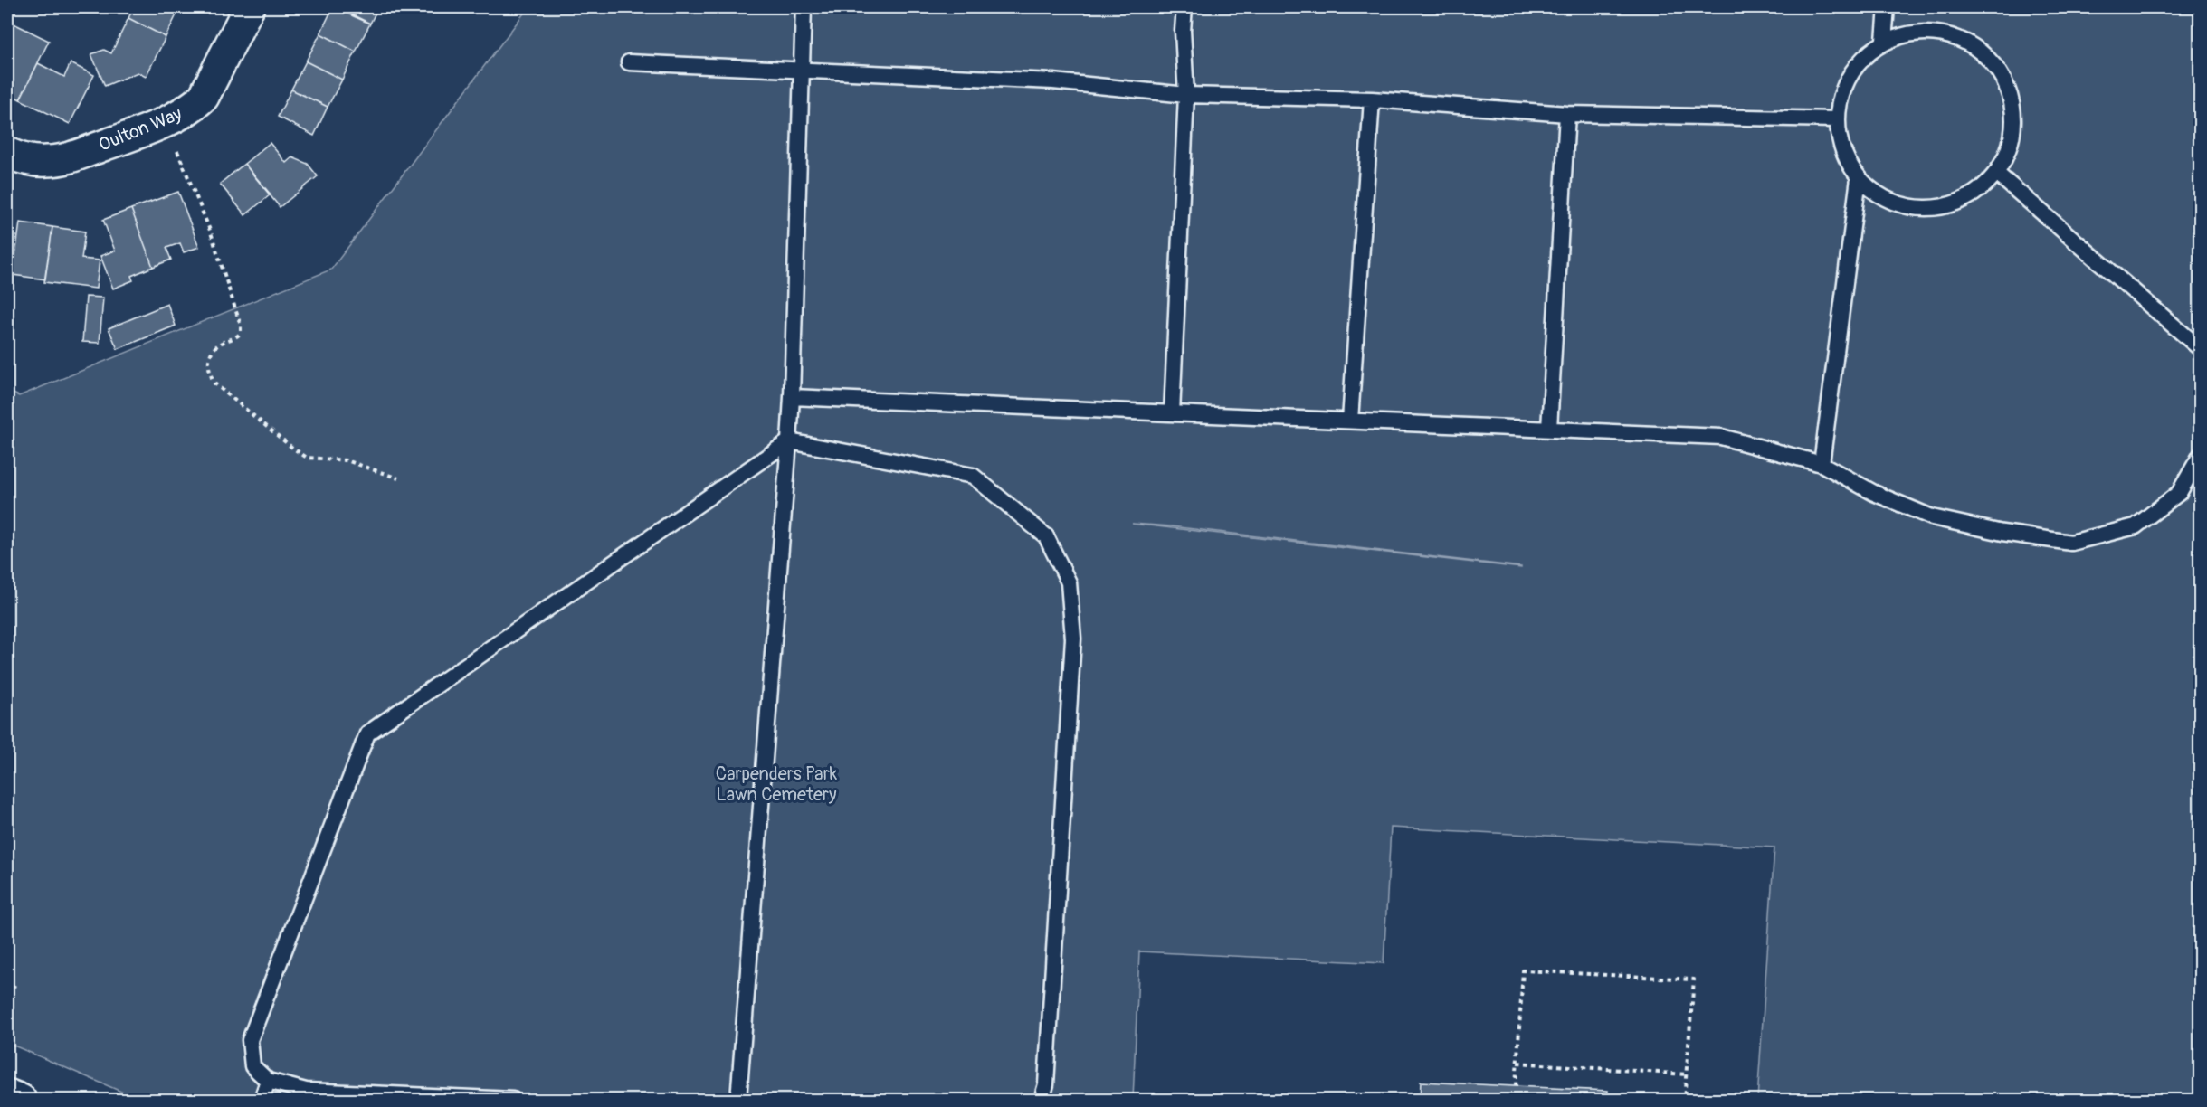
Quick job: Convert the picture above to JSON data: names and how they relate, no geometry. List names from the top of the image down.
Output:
{
  "streets": {
    "street": ["Oulton Way"]
  },
  "parks": ["Carpenders Park Lawn Cemetery"]
}
